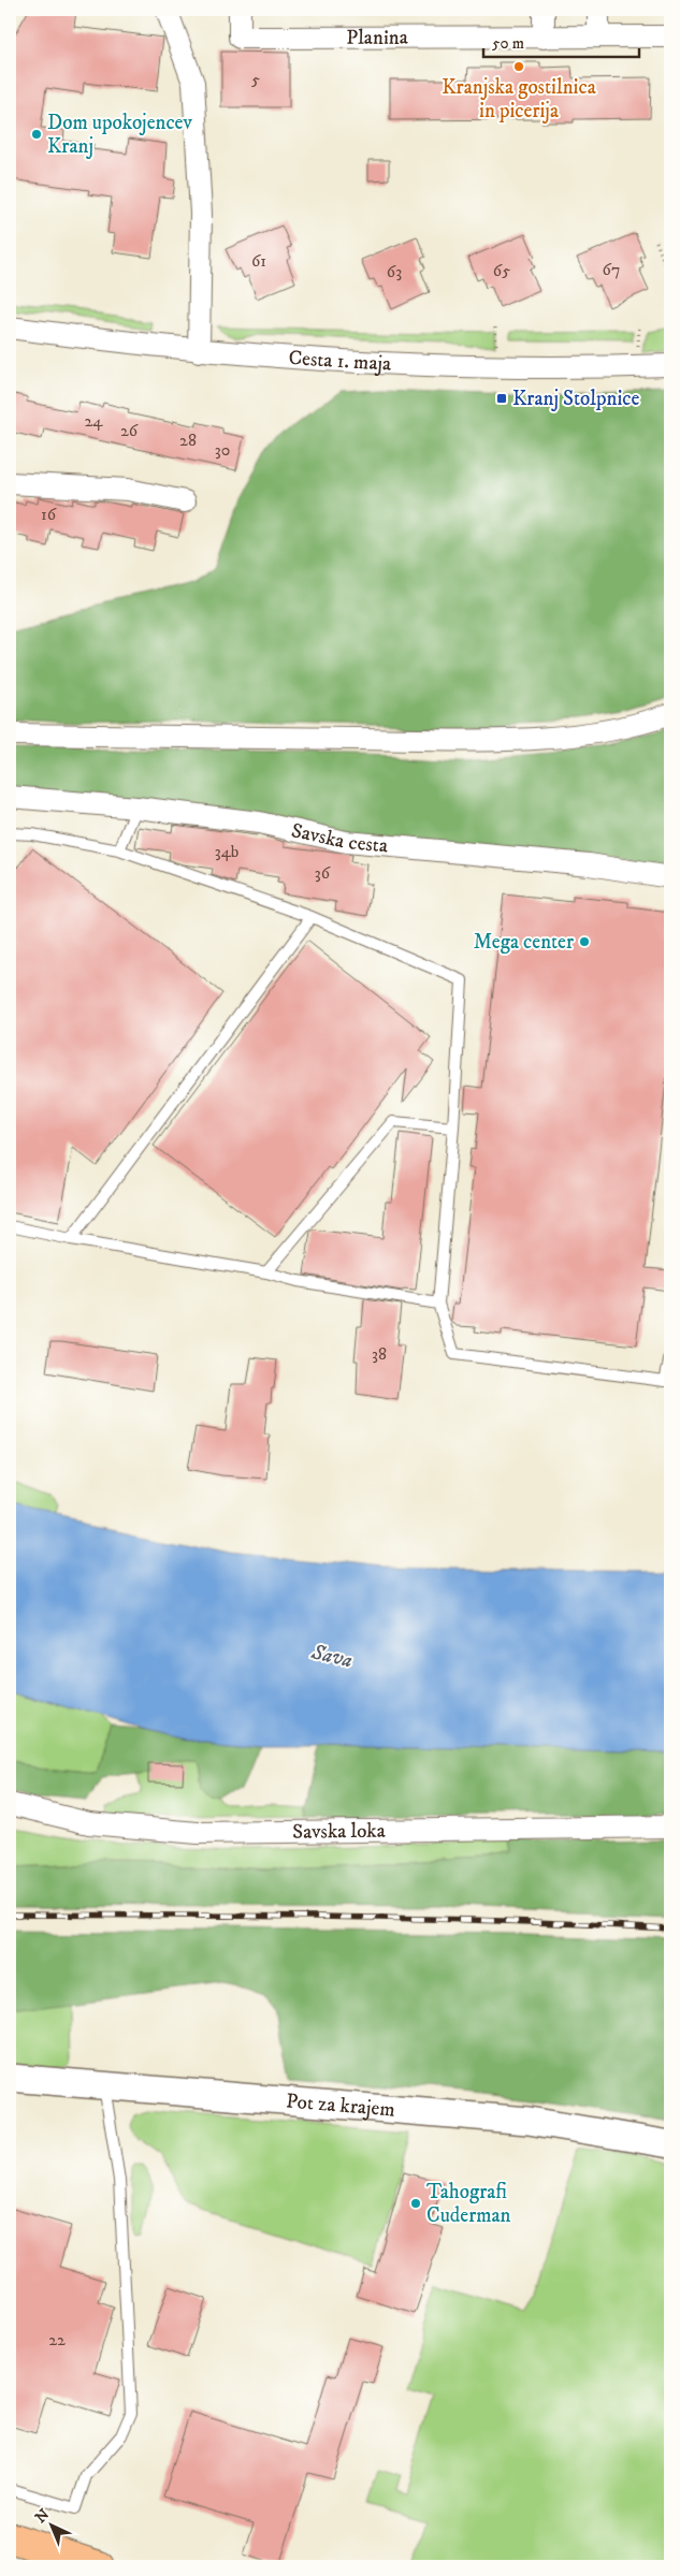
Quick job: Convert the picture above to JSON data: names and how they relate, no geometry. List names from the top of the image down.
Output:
{
  "streets": {
    "street": [
      "Planina",
      "Cesta 1. maja",
      "Savska cesta",
      "Savska loka",
      "Pot za krajem"
    ]
  },
  "water": ["Sava"],
  "places": {
    "other": [
      "Kranjska gostilnica in picerija",
      "Dom upokojencev Kranj",
      "Mega center",
      "Tahografi Cuderman"
    ],
    "transit": ["Kranj Stolpnice"]
  },
  "house_numbers": [
    "5",
    "61",
    "67",
    "65",
    "63",
    "24",
    "26",
    "28",
    "30",
    "16",
    "34b",
    "36",
    "38",
    "22"
  ],
  "scale_bar": "50 m",
  "north": "top left"
}
